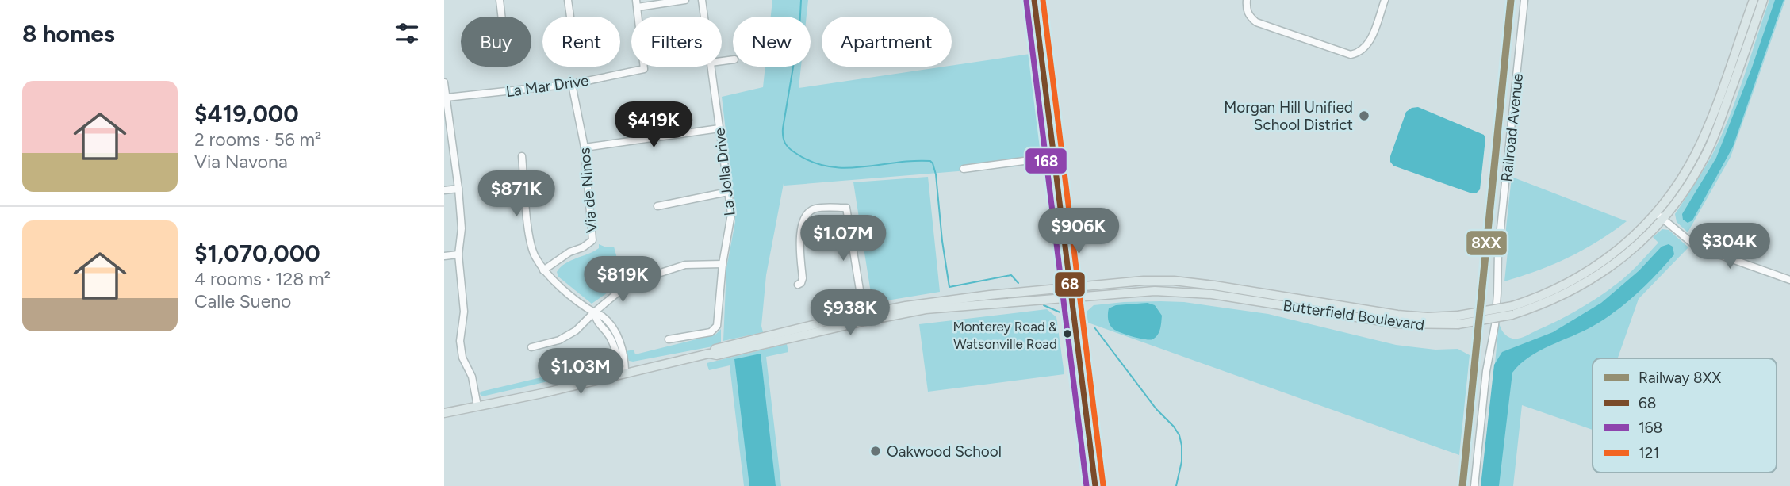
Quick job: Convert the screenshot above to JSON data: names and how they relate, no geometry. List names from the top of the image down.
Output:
{
  "streets": {
    "main road": ["Butterfield Boulevard"],
    "street": [
      "La Mar Drive",
      "Railroad Avenue",
      "La Jolla Drive",
      "Via de Ninos"
    ]
  },
  "crossings": [
    ["La Mar Drive", "Via de Ninos"]
  ],
  "places": ["Morgan Hill Unified School District", "Monterey Road & Watsonville Road", "Oakwood School"],
  "lines": [
    "rail line 8XX",
    "transit line 68",
    "transit line 121",
    "transit line 168"
  ],
  "legend": [
    "Railway 8XX",
    "68",
    "168",
    "121"
  ],
  "page": {
    "heading": "8 homes",
    "chip": [
      "Buy",
      "Rent",
      "Filters",
      "New",
      "Apartment"
    ],
    "list": [
      {
        "name": "$419,000",
        "note": "2 rooms · 56 m² · Via Navona"
      },
      {
        "name": "$1,070,000",
        "note": "4 rooms · 128 m² · Calle Sueno"
      }
    ],
    "price": [
      "$419K",
      "$871K",
      "$906K",
      "$1.07M",
      "$304K",
      "$819K",
      "$938K",
      "$1.03M"
    ]
  }
}
